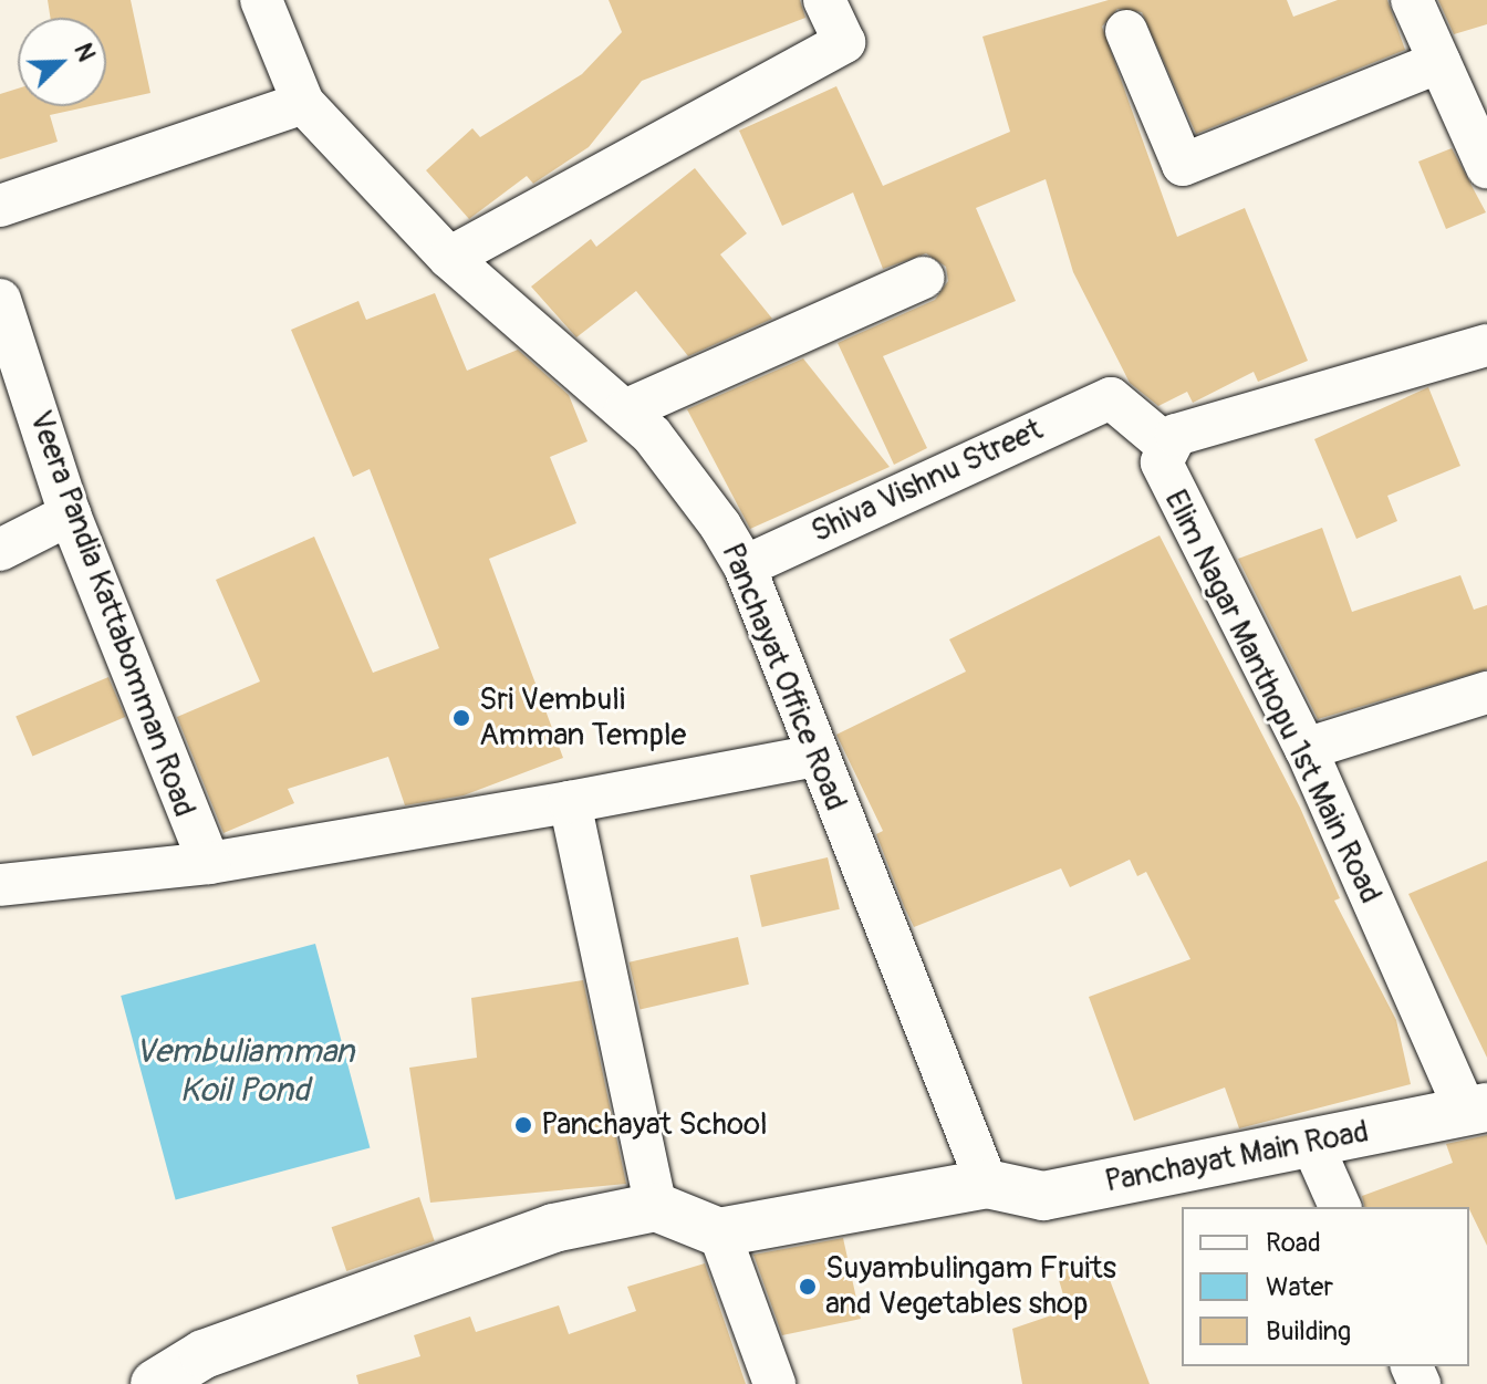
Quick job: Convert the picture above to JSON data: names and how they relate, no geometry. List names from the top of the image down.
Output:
{
  "streets": {
    "street": [
      "Shiva Vishnu Street",
      "Veera Pandia Kattabomman Road",
      "Panchayat Office Road",
      "Elim Nagar Manthopu 1st Main Road",
      "Panchayat Main Road"
    ]
  },
  "crossings": [
    ["Shiva Vishnu Street", "Panchayat Office Road"],
    ["Shiva Vishnu Street", "Elim Nagar Manthopu 1st Main Road"],
    ["Panchayat Office Road", "Panchayat Main Road"],
    ["Elim Nagar Manthopu 1st Main Road", "Panchayat Main Road"]
  ],
  "water": ["Vembuliamman Koil Pond"],
  "places": ["Sri Vembuli Amman Temple", "Panchayat School", "Suyambulingam Fruits and Vegetables shop"],
  "legend": ["Road", "Water", "Building"],
  "north": "top right"
}
